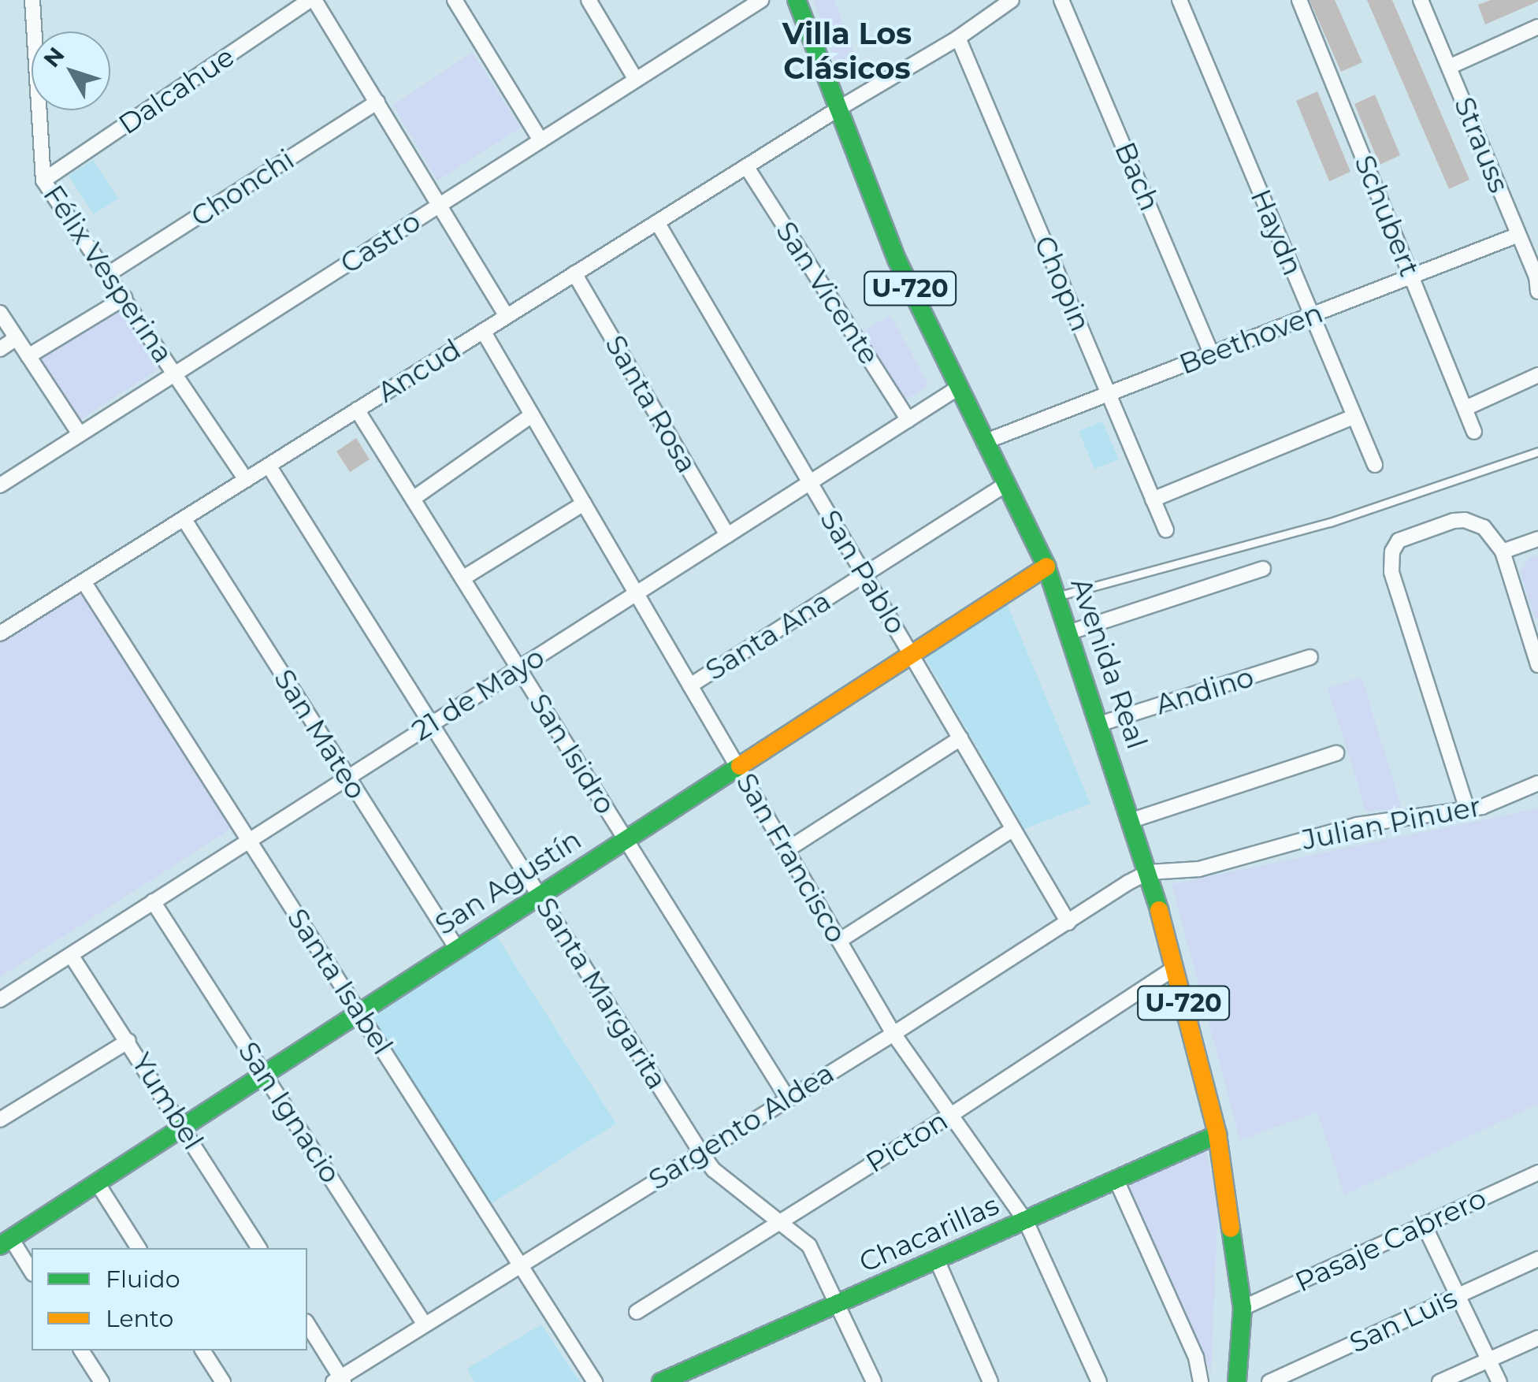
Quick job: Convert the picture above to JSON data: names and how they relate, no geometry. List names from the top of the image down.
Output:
{
  "streets": {
    "street": [
      "Dalcahue",
      "Strauss",
      "Bach",
      "Chonchi",
      "Schubert",
      "Haydn",
      "Castro",
      "Félix Vesperina",
      "Chopin",
      "U-720",
      "San Vicente",
      "Beethoven",
      "Ancud",
      "Santa Rosa",
      "San Pablo",
      "Santa Ana",
      "Avenida Real",
      "Andino",
      "21 de Mayo",
      "San Mateo",
      "San Isidro",
      "Julian Pinuer",
      "San Francisco",
      "San Agustín",
      "Santa Isabel",
      "Santa Margarita",
      "Yumbel",
      "San Ignacio",
      "Sargento Aldea",
      "Picton",
      "Chacarillas",
      "Pasaje Cabrero",
      "San Luis"
    ]
  },
  "crossings": [
    ["Dalcahue", "Félix Vesperina"],
    ["Strauss", "Beethoven"],
    ["Bach", "Beethoven"],
    ["Chonchi", "Félix Vesperina"],
    ["Schubert", "Beethoven"],
    ["Haydn", "Beethoven"],
    ["Castro", "Félix Vesperina"],
    ["Félix Vesperina", "Ancud"],
    ["Chopin", "Beethoven"],
    ["Chopin", "Ancud"],
    ["San Vicente", "Ancud"],
    ["San Vicente", "21 de Mayo"],
    ["Beethoven", "Avenida Real"],
    ["Ancud", "Santa Rosa"],
    ["Ancud", "San Pablo"],
    ["Ancud", "Avenida Real"],
    ["Ancud", "San Mateo"],
    ["Ancud", "San Isidro"],
    ["Ancud", "San Francisco"],
    ["Ancud", "Santa Isabel"],
    ["Ancud", "Santa Margarita"],
    ["Santa Rosa", "21 de Mayo"],
    ["San Pablo", "Santa Ana"],
    ["San Pablo", "21 de Mayo"],
    ["San Pablo", "San Agustín"],
    ["San Pablo", "Sargento Aldea"],
    ["Santa Ana", "Avenida Real"],
    ["Santa Ana", "San Francisco"],
    ["Avenida Real", "Andino"],
    ["Avenida Real", "21 de Mayo"],
    ["Avenida Real", "Julian Pinuer"],
    ["Avenida Real", "San Agustín"],
    ["Avenida Real", "Sargento Aldea"],
    ["Avenida Real", "Picton"],
    ["Avenida Real", "Chacarillas"],
    ["Avenida Real", "Pasaje Cabrero"],
    ["21 de Mayo", "San Mateo"],
    ["21 de Mayo", "San Isidro"],
    ["21 de Mayo", "San Francisco"],
    ["21 de Mayo", "Santa Isabel"],
    ["21 de Mayo", "Santa Margarita"],
    ["21 de Mayo", "Yumbel"],
    ["21 de Mayo", "San Ignacio"],
    ["San Mateo", "San Agustín"],
    ["San Isidro", "San Agustín"],
    ["San Isidro", "Sargento Aldea"],
    ["Julian Pinuer", "Sargento Aldea"],
    ["San Francisco", "San Agustín"],
    ["San Francisco", "Sargento Aldea"],
    ["San Francisco", "Picton"],
    ["San Francisco", "Chacarillas"],
    ["San Agustín", "Santa Isabel"],
    ["San Agustín", "Santa Margarita"],
    ["San Agustín", "Yumbel"],
    ["San Agustín", "San Ignacio"],
    ["Santa Isabel", "Sargento Aldea"],
    ["Santa Margarita", "Sargento Aldea"],
    ["Santa Margarita", "Picton"],
    ["Santa Margarita", "Chacarillas"],
    ["San Ignacio", "Sargento Aldea"]
  ],
  "districts": ["Villa Los Clásicos"],
  "legend": ["Fluido", "Lento"],
  "north": "top left"
}
